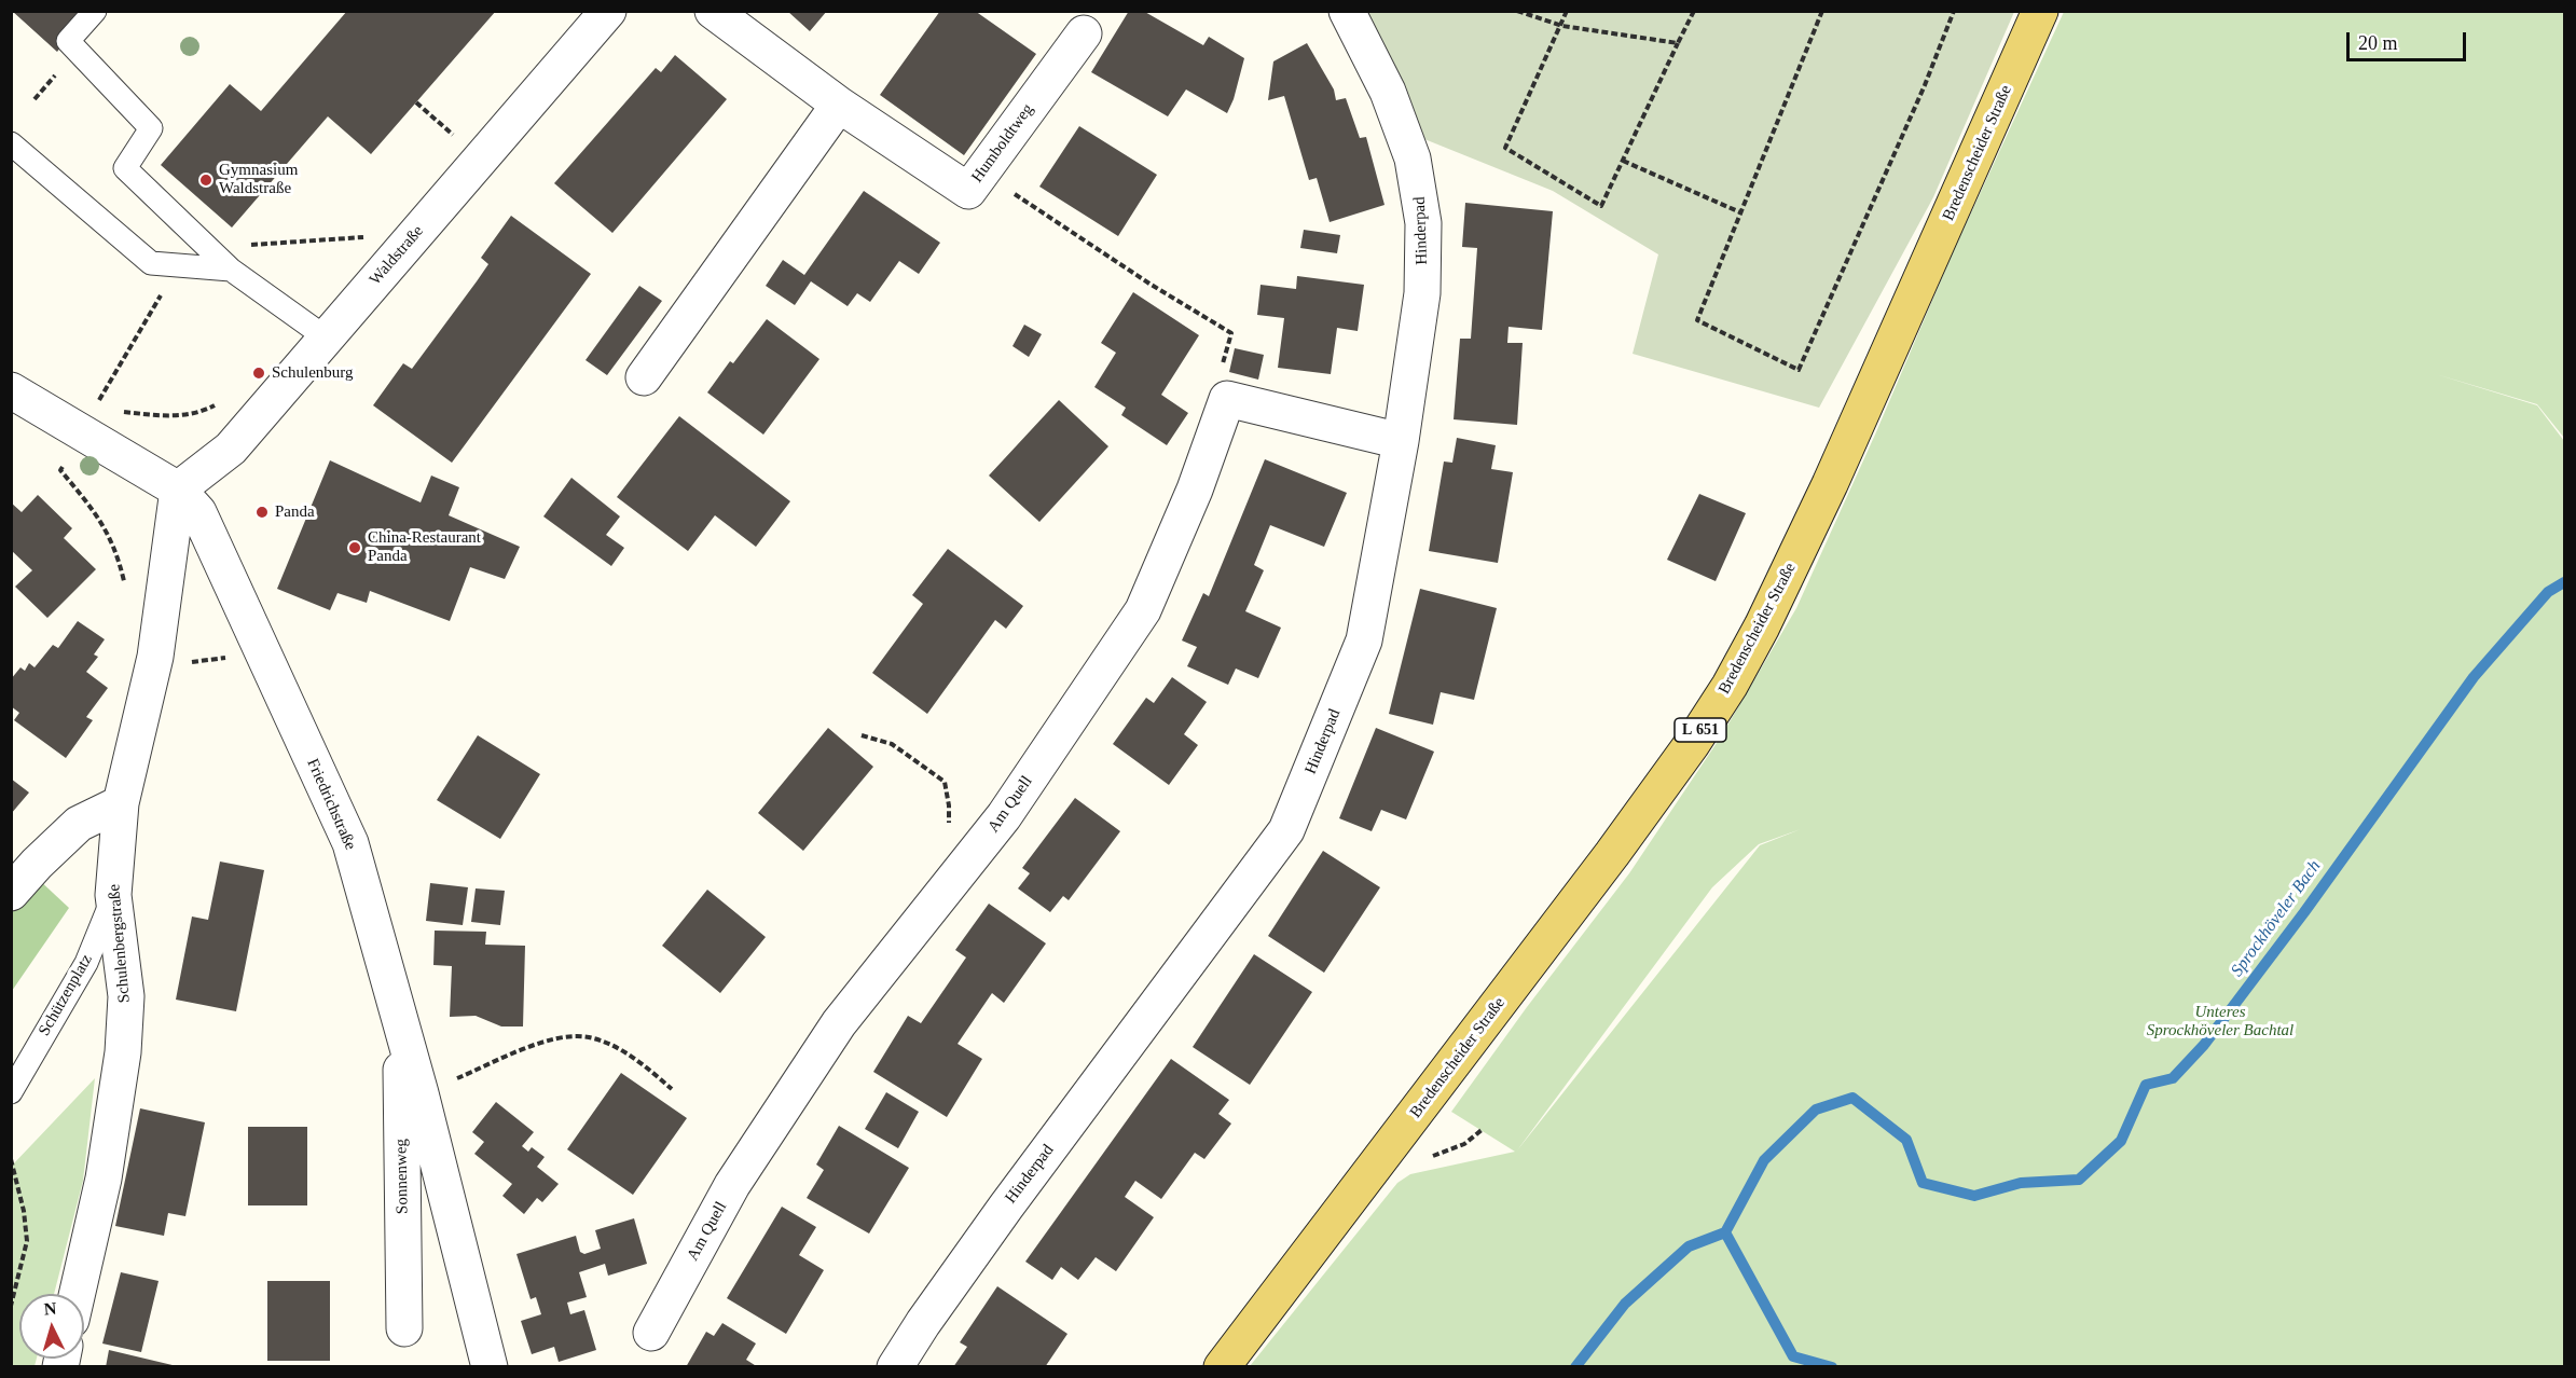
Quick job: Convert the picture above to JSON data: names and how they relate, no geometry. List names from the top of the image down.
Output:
{
  "streets": {
    "main road": ["Bredenscheider Straße", "L 651"],
    "street": [
      "Humboldtweg",
      "Hinderpad",
      "Waldstraße",
      "Friedrichstraße",
      "Am Quell",
      "Schulenbergstraße",
      "Sonnenweg"
    ],
    "lane": ["Schützenplatz"]
  },
  "crossings": [
    ["Hinderpad", "Am Quell"],
    ["Waldstraße", "Friedrichstraße"],
    ["Waldstraße", "Schulenbergstraße"],
    ["Friedrichstraße", "Schulenbergstraße"],
    ["Friedrichstraße", "Sonnenweg"],
    ["Schulenbergstraße", "Schützenplatz"]
  ],
  "water": ["Sprockhöveler Bach"],
  "parks": ["Unteres Sprockhöveler Bachtal"],
  "places": [
    "Gymnasium Waldstraße",
    "Schulenburg",
    "Panda",
    "China-Restaurant Panda"
  ],
  "scale_bar": "20 m",
  "north": "top"
}
